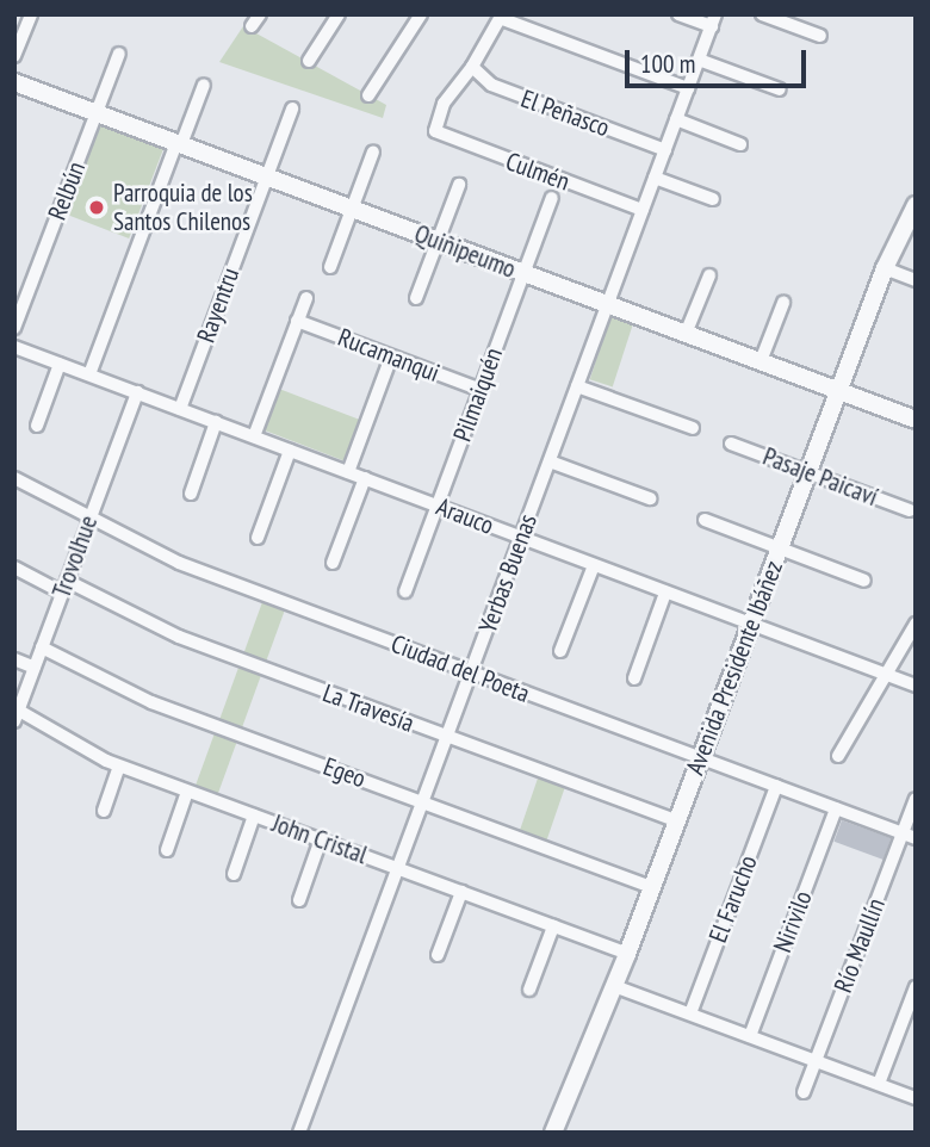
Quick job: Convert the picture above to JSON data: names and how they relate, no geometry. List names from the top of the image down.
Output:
{
  "streets": {
    "street": [
      "El Peñasco",
      "Culmén",
      "Relbún",
      "Quiñipeumo",
      "Rayentru",
      "Rucamanqui",
      "Pilmaiquén",
      "Pasaje Paicaví",
      "Arauco",
      "Trovolhue",
      "Yerbas Buenas",
      "Avenida Presidente Ibáñez",
      "Ciudad del Poeta",
      "La Travesía",
      "Egeo",
      "John Cristal",
      "El Farucho",
      "Nirivilo",
      "Río Maullín"
    ]
  },
  "crossings": [
    ["El Peñasco", "Culmén"],
    ["El Peñasco", "Yerbas Buenas"],
    ["Culmén", "Yerbas Buenas"],
    ["Relbún", "Quiñipeumo"],
    ["Quiñipeumo", "Rayentru"],
    ["Quiñipeumo", "Pilmaiquén"],
    ["Quiñipeumo", "Yerbas Buenas"],
    ["Quiñipeumo", "Avenida Presidente Ibáñez"],
    ["Rayentru", "Arauco"],
    ["Rucamanqui", "Pilmaiquén"],
    ["Pilmaiquén", "Arauco"],
    ["Pasaje Paicaví", "Avenida Presidente Ibáñez"],
    ["Arauco", "Trovolhue"],
    ["Arauco", "Yerbas Buenas"],
    ["Arauco", "Avenida Presidente Ibáñez"],
    ["Trovolhue", "Ciudad del Poeta"],
    ["Trovolhue", "La Travesía"],
    ["Trovolhue", "Egeo"],
    ["Trovolhue", "John Cristal"],
    ["Yerbas Buenas", "Ciudad del Poeta"],
    ["Yerbas Buenas", "La Travesía"],
    ["Yerbas Buenas", "Egeo"],
    ["Yerbas Buenas", "John Cristal"],
    ["Avenida Presidente Ibáñez", "Ciudad del Poeta"],
    ["Avenida Presidente Ibáñez", "La Travesía"],
    ["Avenida Presidente Ibáñez", "Egeo"],
    ["Avenida Presidente Ibáñez", "John Cristal"],
    ["Ciudad del Poeta", "El Farucho"],
    ["Ciudad del Poeta", "Nirivilo"],
    ["Ciudad del Poeta", "Río Maullín"]
  ],
  "places": ["Parroquia de los Santos Chilenos"],
  "scale_bar": "100 m"
}
